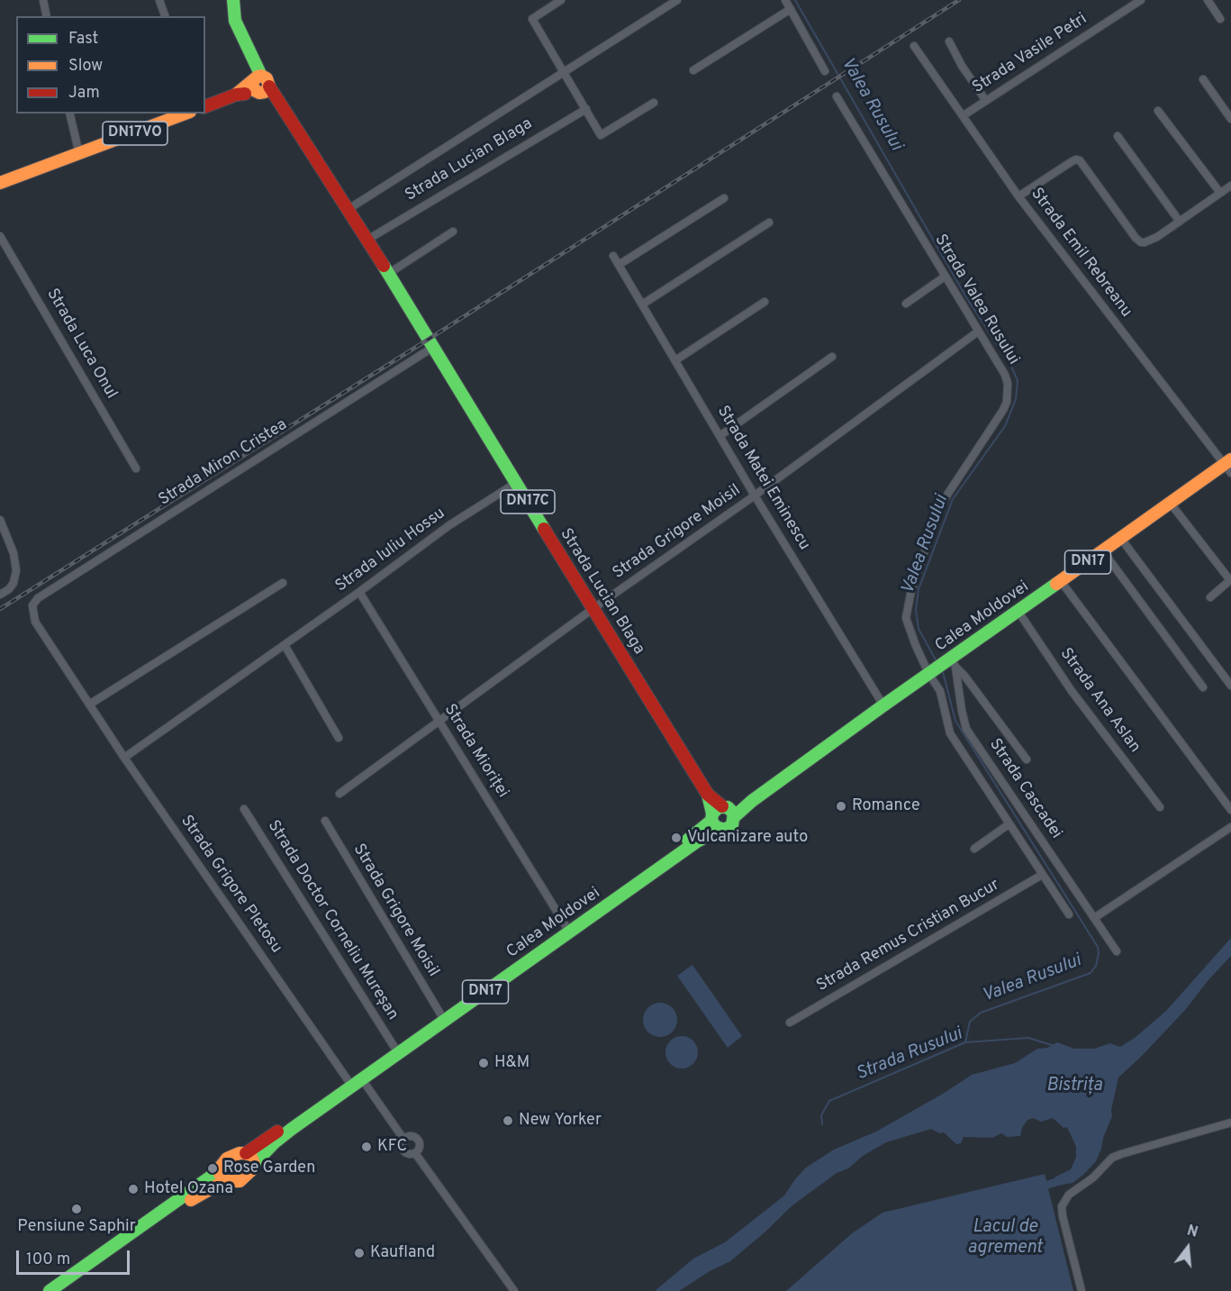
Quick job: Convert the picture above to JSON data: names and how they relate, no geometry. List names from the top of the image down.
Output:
{
  "streets": {
    "main road": [
      "DN17VO",
      "Strada Lucian Blaga",
      "DN17C",
      "DN17",
      "Calea Moldovei"
    ],
    "street": [
      "Strada Vasile Petri",
      "Strada Emil Rebreanu",
      "Strada Valea Rusului",
      "Strada Luca Onul",
      "Strada Miron Cristea",
      "Strada Matei Eminescu",
      "Strada Grigore Moisil",
      "Strada Iuliu Hossu",
      "Strada Ana Aslan",
      "Strada Mioriței",
      "Strada Cascadei",
      "Strada Grigore Pletosu",
      "Strada Doctor Corneliu Mureșan",
      "Strada Remus Cristian Bucur"
    ]
  },
  "crossings": [
    ["Strada Vasile Petri", "Strada Emil Rebreanu"],
    ["Strada Lucian Blaga", "Strada Miron Cristea"],
    ["Strada Lucian Blaga", "DN17C"],
    ["Strada Lucian Blaga", "Strada Grigore Moisil"],
    ["Strada Lucian Blaga", "Strada Iuliu Hossu"],
    ["Strada Lucian Blaga", "Calea Moldovei"],
    ["Strada Emil Rebreanu", "Calea Moldovei"],
    ["Strada Valea Rusului", "Strada Grigore Moisil"],
    ["Strada Valea Rusului", "Calea Moldovei"],
    ["Strada Valea Rusului", "Strada Remus Cristian Bucur"],
    ["Strada Miron Cristea", "Strada Grigore Pletosu"],
    ["Strada Matei Eminescu", "Strada Grigore Moisil"],
    ["Strada Matei Eminescu", "Calea Moldovei"],
    ["Strada Grigore Moisil", "Calea Moldovei"],
    ["Strada Grigore Moisil", "Strada Mioriței"],
    ["Strada Iuliu Hossu", "Strada Mioriței"],
    ["Strada Iuliu Hossu", "Strada Grigore Pletosu"],
    ["Calea Moldovei", "Strada Ana Aslan"],
    ["Calea Moldovei", "Strada Mioriței"],
    ["Calea Moldovei", "Strada Cascadei"],
    ["Calea Moldovei", "Strada Grigore Pletosu"],
    ["Calea Moldovei", "Strada Doctor Corneliu Mureșan"]
  ],
  "water": [
    "Valea Rusului",
    "Strada Rusului",
    "Bistrița",
    "Lacul de agrement"
  ],
  "places": [
    "Romance",
    "Vulcanizare auto",
    "H&M",
    "New Yorker",
    "KFC",
    "Rose Garden",
    "Hotel Ozana",
    "Pensiune Saphir",
    "Kaufland"
  ],
  "legend": ["Fast", "Slow", "Jam"],
  "scale_bar": "100 m",
  "north": "top"
}
